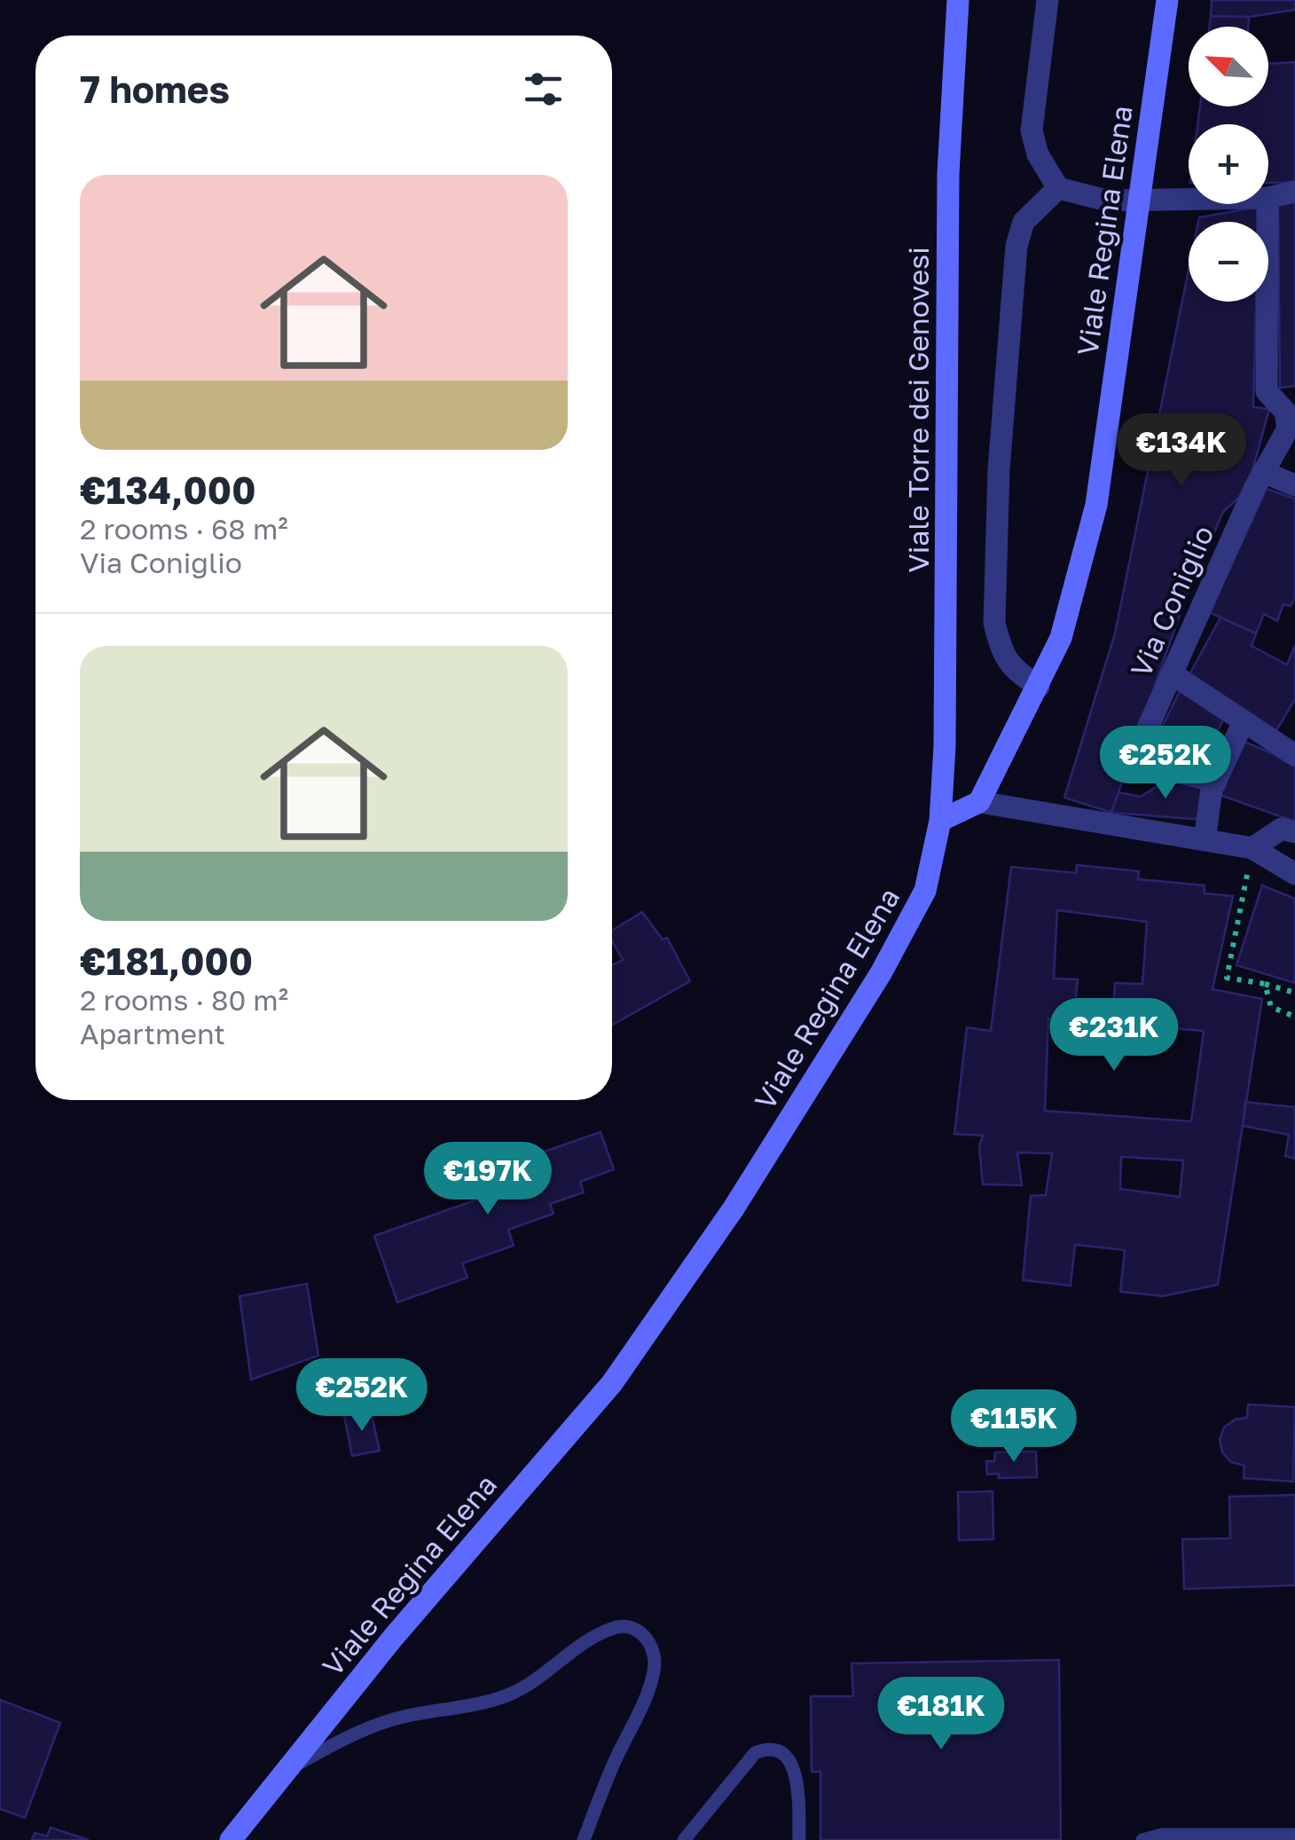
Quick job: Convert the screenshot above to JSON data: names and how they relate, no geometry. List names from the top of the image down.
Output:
{
  "streets": {
    "main road": ["Viale Regina Elena", "Viale Torre dei Genovesi"],
    "street": ["Via Coniglio"]
  },
  "crossings": [
    ["Viale Regina Elena", "Viale Torre dei Genovesi"]
  ],
  "north": "top left",
  "page": {
    "map_buttons": ["+", "−"],
    "heading": "7 homes",
    "list": [
      {
        "name": "€134,000",
        "note": "2 rooms · 68 m² · Via Coniglio"
      },
      {
        "name": "€181,000",
        "note": "2 rooms · 80 m² · Apartment"
      }
    ],
    "price": [
      "€134K",
      "€252K",
      "€231K",
      "€197K",
      "€252K",
      "€115K",
      "€181K"
    ]
  }
}
